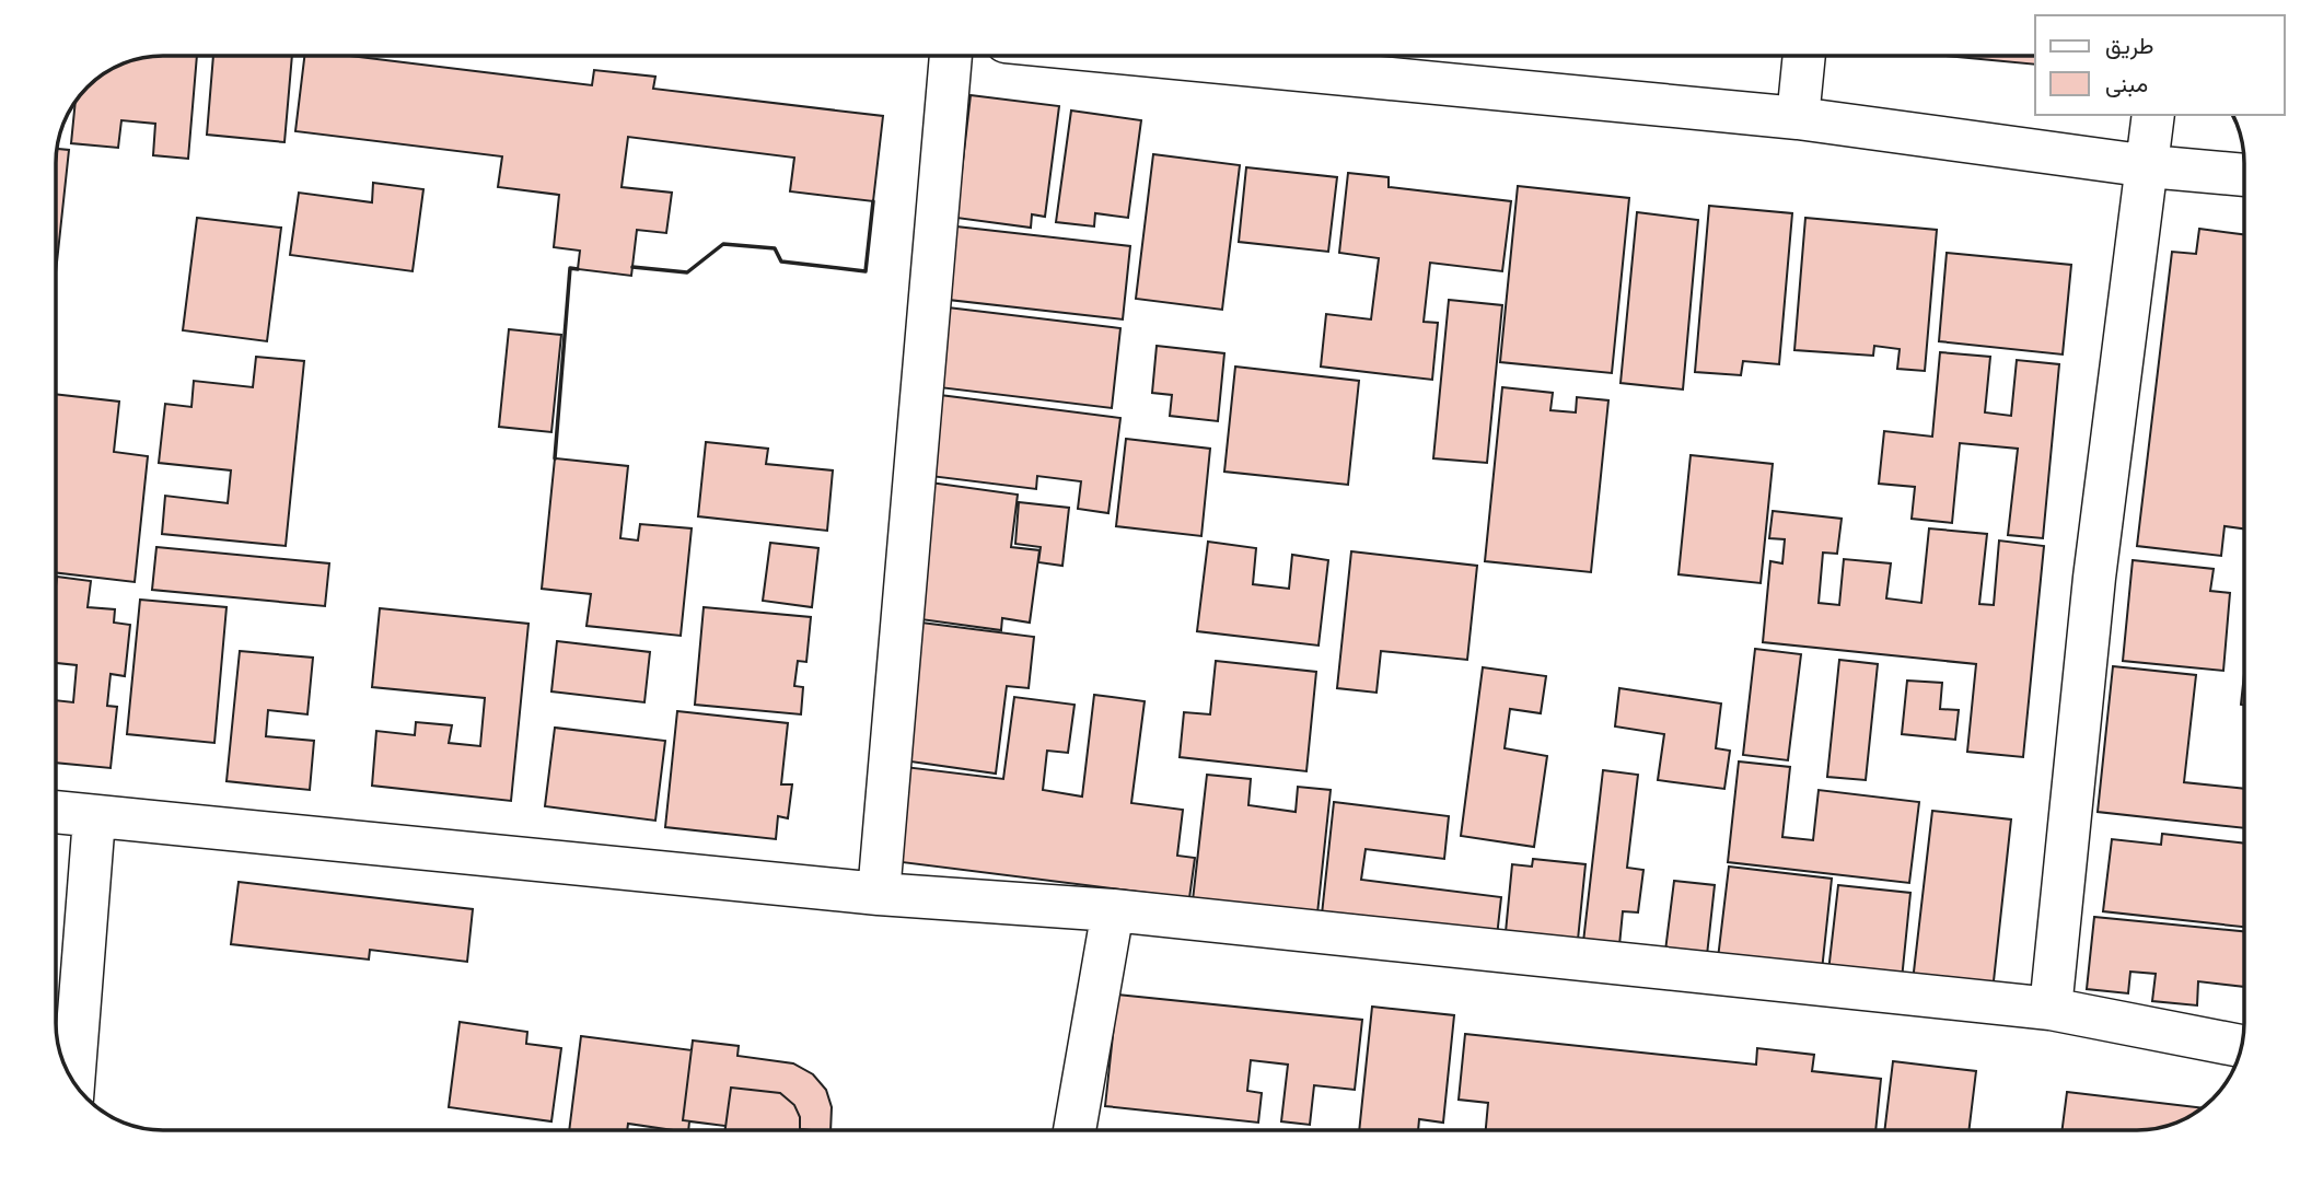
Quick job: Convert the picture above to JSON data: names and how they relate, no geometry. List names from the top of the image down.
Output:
{
  "legend": ["طريق", "مبنى"]
}
